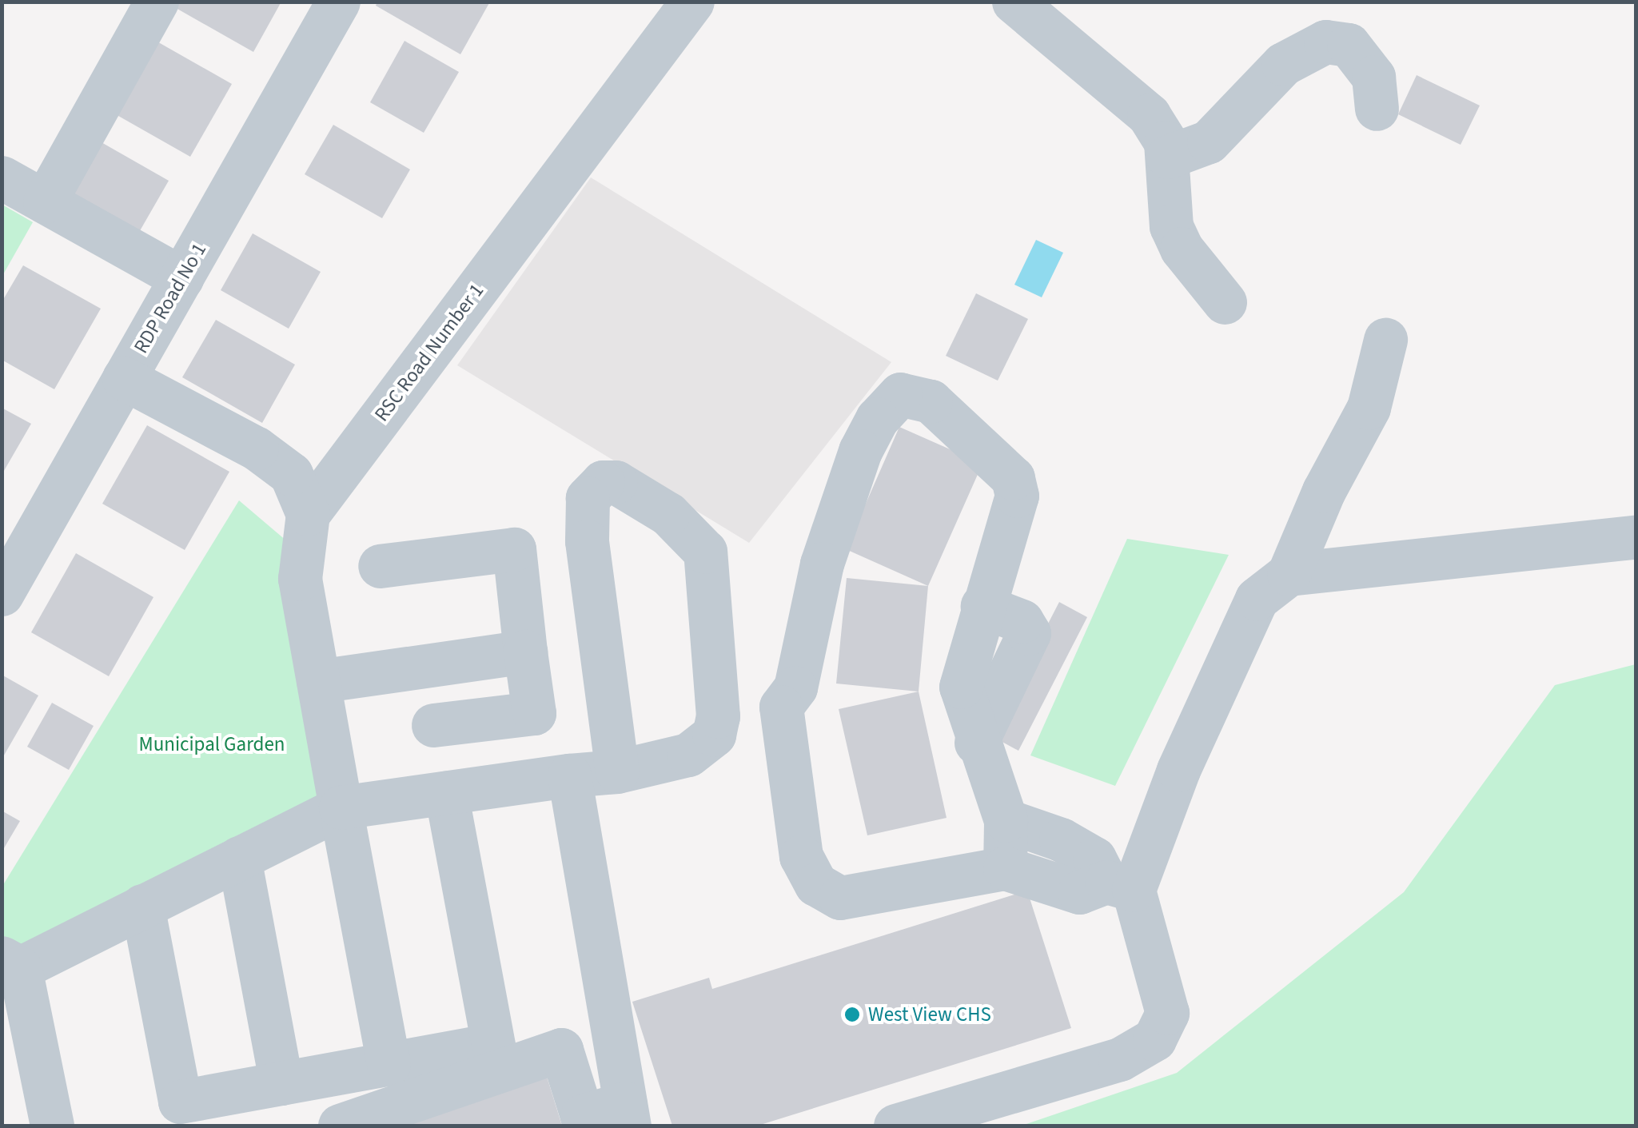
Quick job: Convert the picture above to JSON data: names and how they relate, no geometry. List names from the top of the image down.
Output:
{
  "streets": {
    "street": ["RDP Road No 1", "RSC Road Number 1"]
  },
  "parks": ["Municipal Garden"],
  "places": ["West View CHS"]
}
